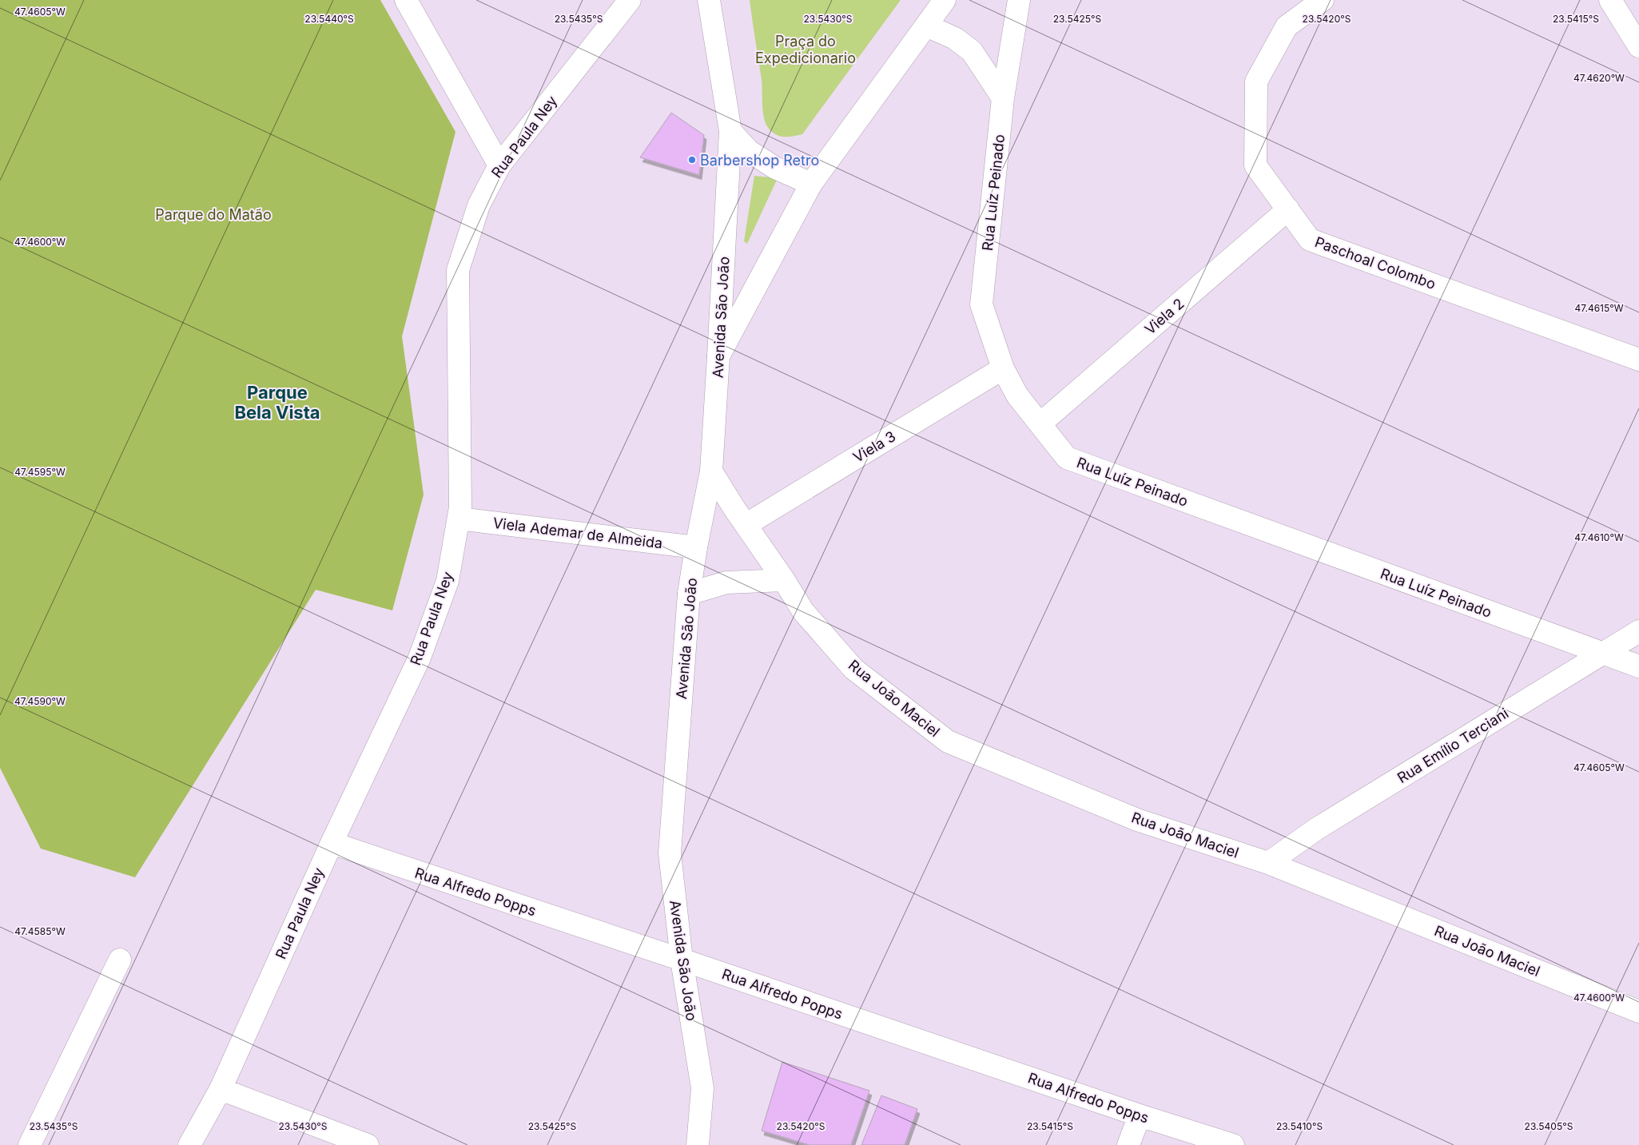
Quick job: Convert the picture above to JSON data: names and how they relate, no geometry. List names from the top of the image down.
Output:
{
  "streets": {
    "street": [
      "Rua Paula Ney",
      "Rua Luíz Peinado",
      "Paschoal Colombo",
      "Viela 2",
      "Avenida São João",
      "Viela 3",
      "Viela Ademar de Almeida",
      "Rua João Maciel",
      "Rua Emílio Terciani",
      "Rua Alfredo Popps"
    ]
  },
  "crossings": [
    ["Rua Paula Ney", "Viela Ademar de Almeida"],
    ["Rua Paula Ney", "Rua Alfredo Popps"],
    ["Rua Luíz Peinado", "Viela 2"],
    ["Rua Luíz Peinado", "Viela 3"],
    ["Rua Luíz Peinado", "Rua Emílio Terciani"],
    ["Paschoal Colombo", "Viela 2"],
    ["Avenida São João", "Viela Ademar de Almeida"],
    ["Avenida São João", "Rua João Maciel"],
    ["Avenida São João", "Rua Alfredo Popps"],
    ["Viela 3", "Rua João Maciel"],
    ["Rua João Maciel", "Rua Emílio Terciani"]
  ],
  "districts": ["Parque Bela Vista"],
  "parks": ["Praça do Expedicionario", "Parque do Matão"],
  "places": ["Barbershop Retro"],
  "coordinates": [
    "47.4605°W",
    "23.5440°S",
    "23.5435°S",
    "23.5430°S",
    "23.5425°S",
    "23.5420°S",
    "23.5415°S",
    "47.4620°W",
    "47.4600°W",
    "47.4615°W",
    "47.4595°W",
    "47.4610°W",
    "47.4590°W",
    "47.4585°W",
    "23.5410°S",
    "23.5405°S"
  ]
}
